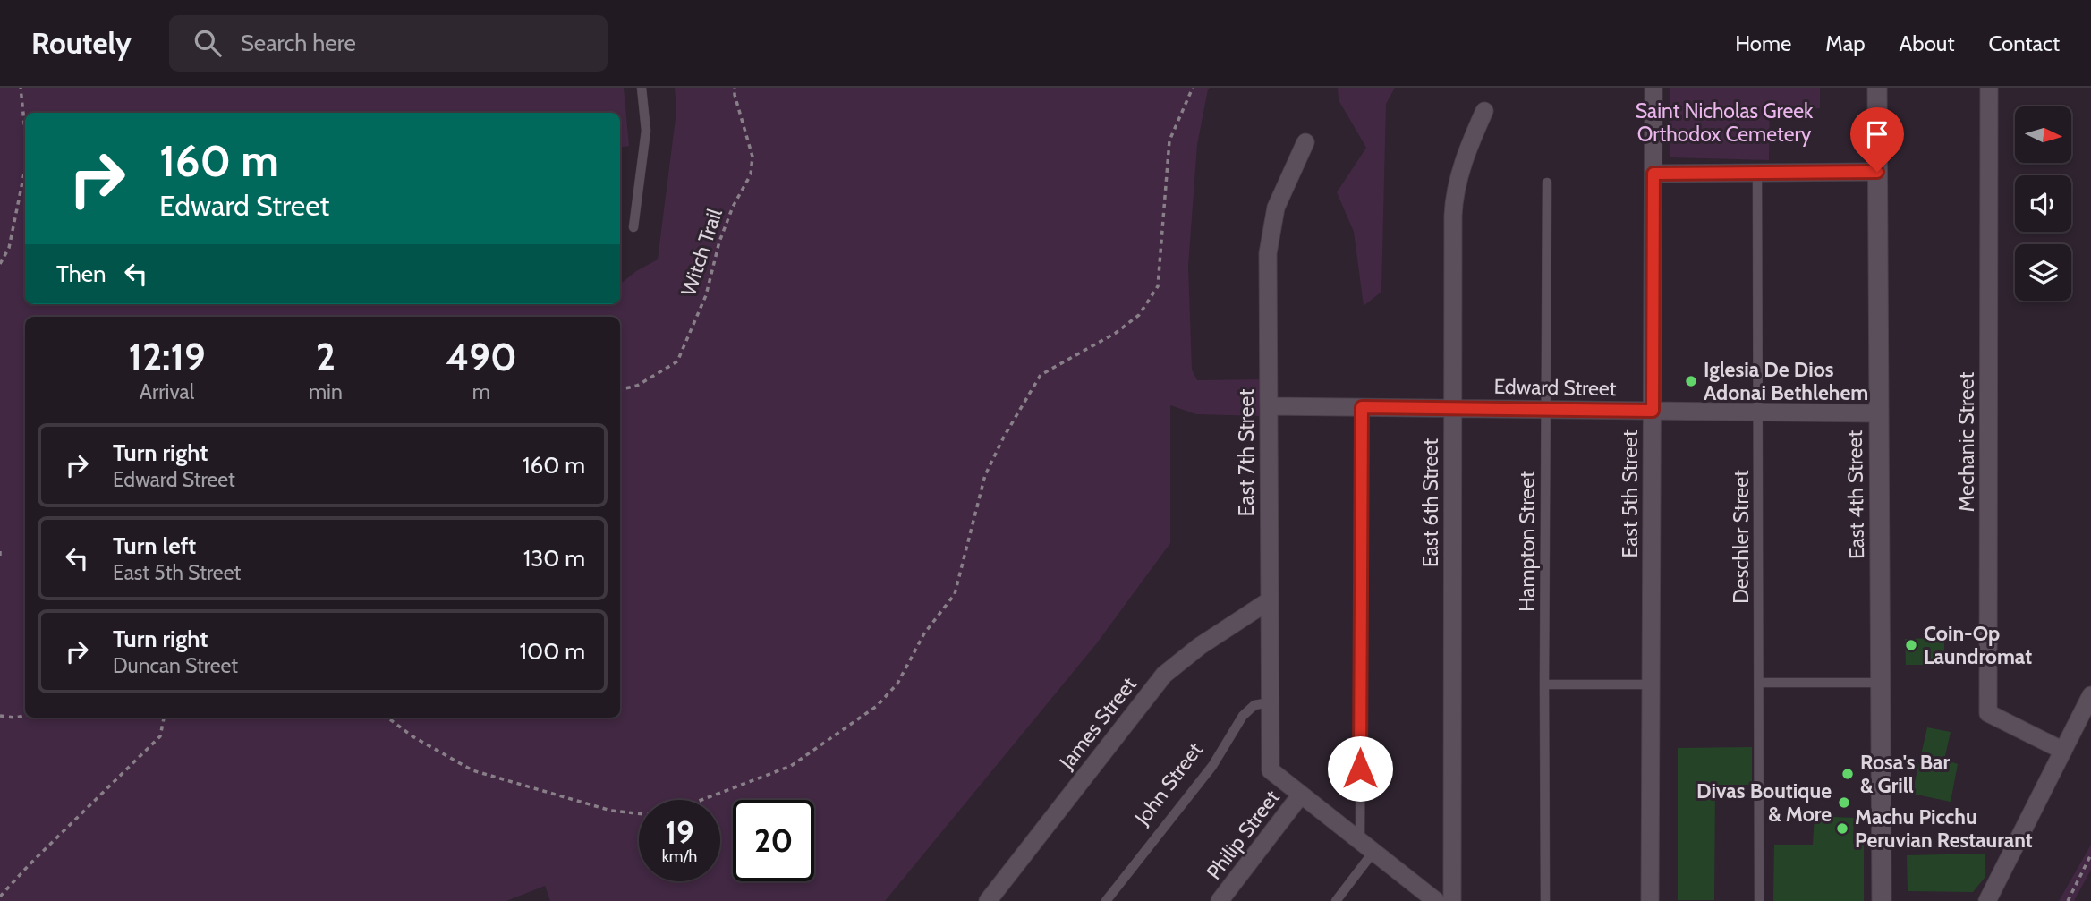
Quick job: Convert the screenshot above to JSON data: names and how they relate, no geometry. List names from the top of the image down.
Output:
{
  "streets": {
    "main road": ["East 4th Street"],
    "street": [
      "Edward Street",
      "Mechanic Street",
      "East 7th Street",
      "East 5th Street",
      "East 6th Street",
      "James Street",
      "Philip Street"
    ],
    "lane": ["Deschler Street", "Hampton Street", "John Street"],
    "path": ["Witch Trail"]
  },
  "crossings": [
    ["Edward Street", "East 7th Street"],
    ["Edward Street", "East 5th Street"],
    ["Edward Street", "East 4th Street"],
    ["Edward Street", "East 6th Street"],
    ["Edward Street", "Deschler Street"],
    ["Edward Street", "Hampton Street"],
    ["East 7th Street", "James Street"],
    ["East 7th Street", "John Street"],
    ["East 7th Street", "Philip Street"]
  ],
  "parks": ["Saint Nicholas Greek Orthodox Cemetery"],
  "places": [
    "Iglesia De Dios Adonai Bethlehem",
    "Coin-Op Laundromat",
    "Rosa's Bar & Grill",
    "Divas Boutique & More",
    "Machu Picchu Peruvian Restaurant"
  ],
  "north": "right",
  "page": {
    "header": "Routely",
    "search": "Search here",
    "nav": [
      "Home",
      "Map",
      "About",
      "Contact"
    ],
    "turn": ["160 m", "Edward Street"],
    "then": "Then",
    "eta": [
      "12:19",
      "Arrival",
      "2",
      "min",
      "490",
      "m"
    ],
    "list": [
      {
        "name": "Turn right",
        "note": "Edward Street",
        "value": "160 m"
      },
      {
        "name": "Turn left",
        "note": "East 5th Street",
        "value": "130 m"
      },
      {
        "name": "Turn right",
        "note": "Duncan Street",
        "value": "100 m"
      }
    ],
    "speed": "19 km/h",
    "limit": "20"
  }
}
